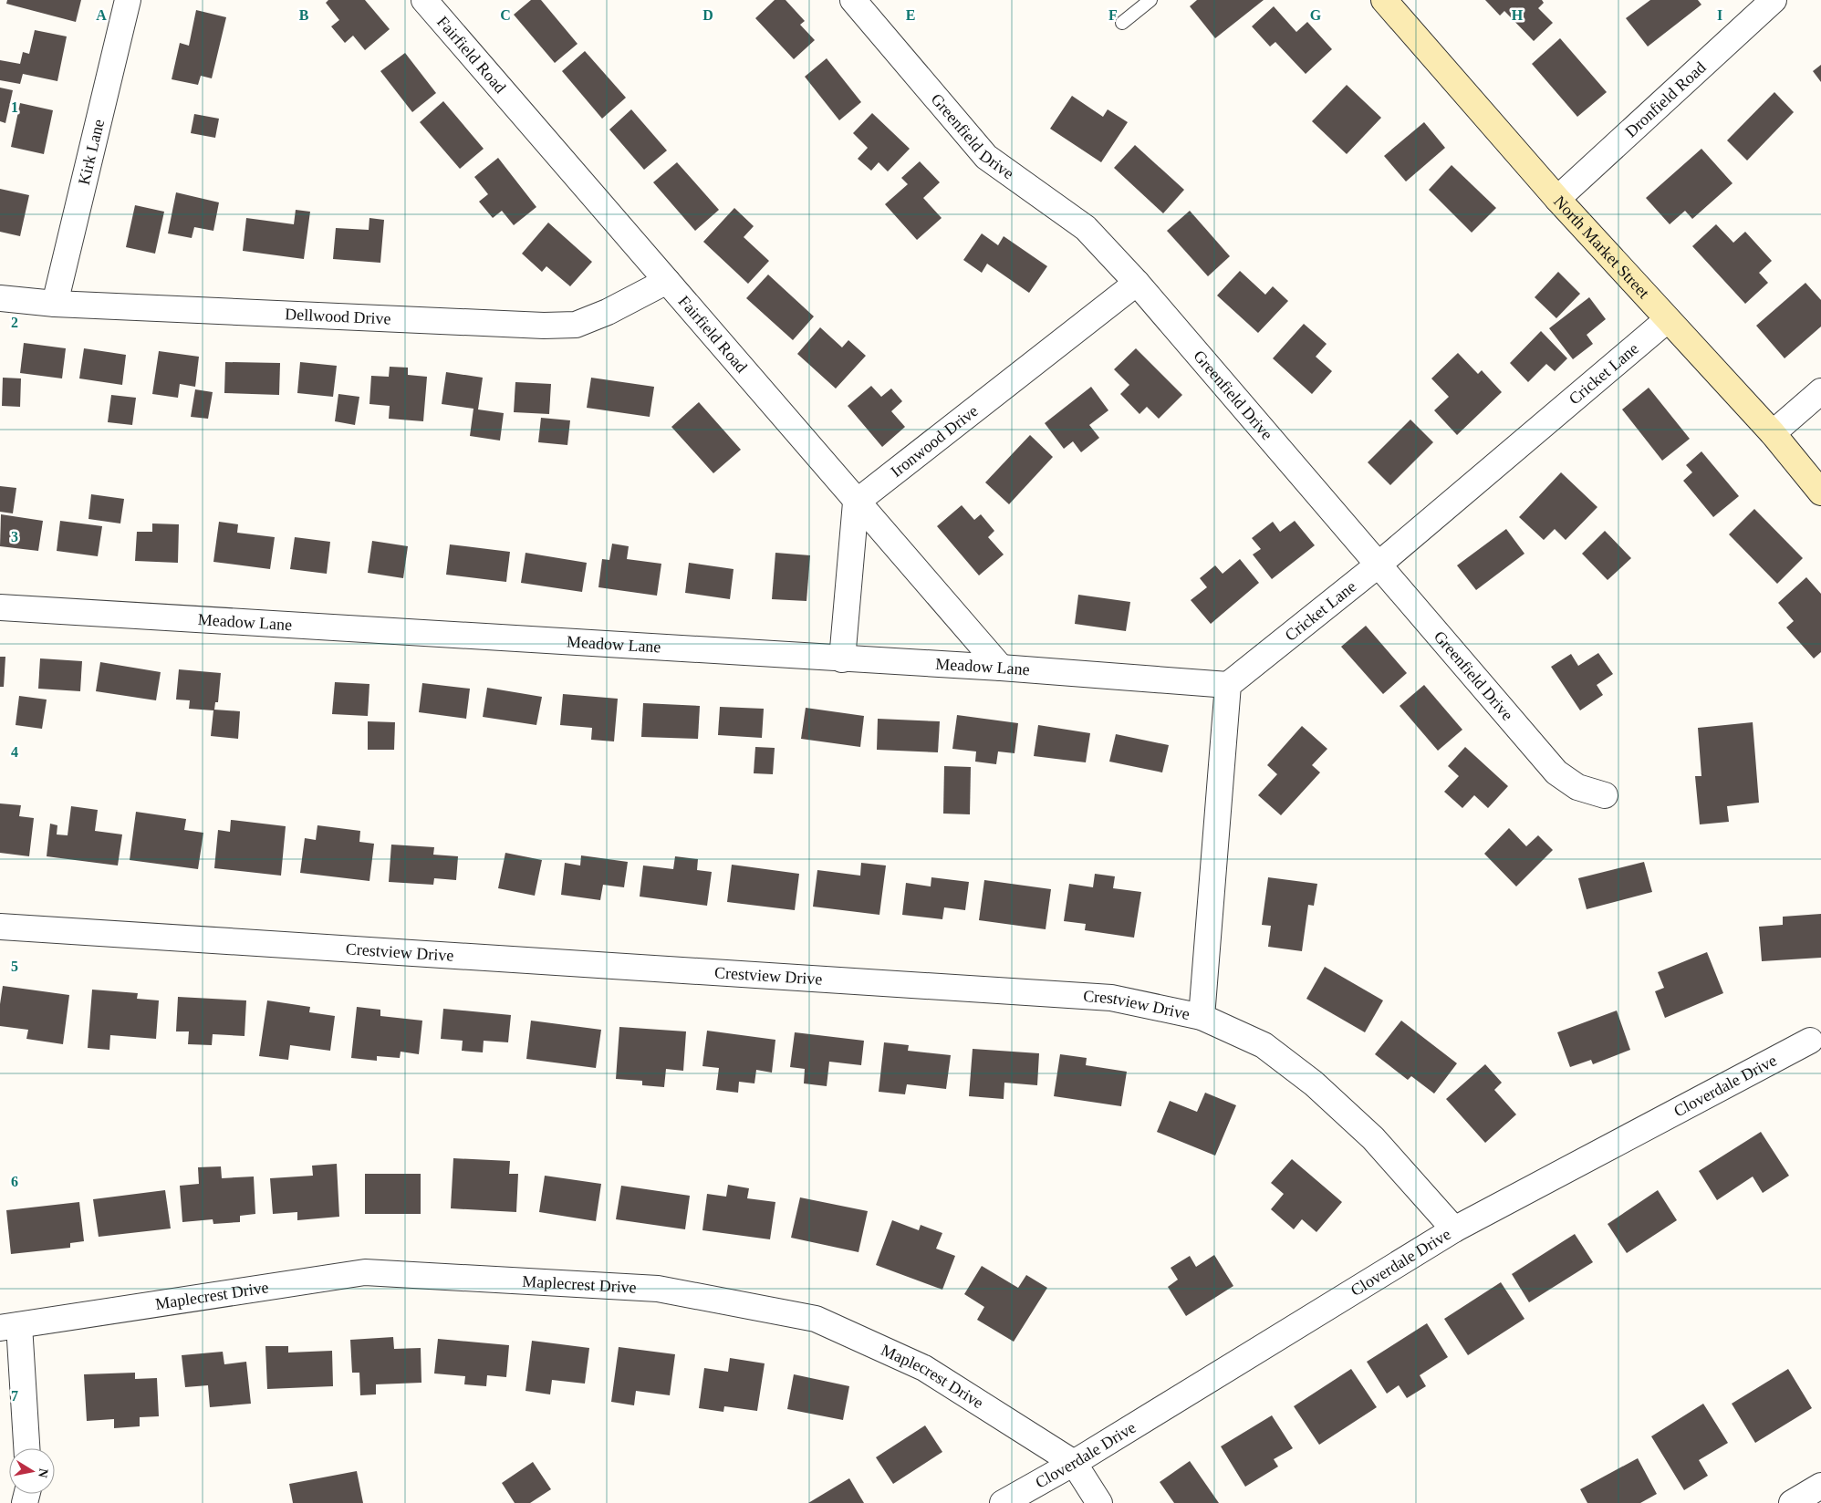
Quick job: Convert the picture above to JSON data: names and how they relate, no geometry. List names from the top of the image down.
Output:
{
  "streets": {
    "street": [
      "Fairfield Road",
      "Dronfield Road",
      "Greenfield Drive",
      "Kirk Lane",
      "North Market Street",
      "Dellwood Drive",
      "Cricket Lane",
      "Ironwood Drive",
      "Meadow Lane",
      "Crestview Drive",
      "Cloverdale Drive",
      "Maplecrest Drive"
    ]
  },
  "crossings": [
    ["Fairfield Road", "Dellwood Drive"],
    ["Fairfield Road", "Ironwood Drive"],
    ["Fairfield Road", "Meadow Lane"],
    ["Dronfield Road", "North Market Street"],
    ["Greenfield Drive", "Cricket Lane"],
    ["Greenfield Drive", "Ironwood Drive"],
    ["Kirk Lane", "Dellwood Drive"],
    ["North Market Street", "Cricket Lane"],
    ["Cricket Lane", "Meadow Lane"],
    ["Crestview Drive", "Cloverdale Drive"],
    ["Cloverdale Drive", "Maplecrest Drive"]
  ],
  "north": "right",
  "grid": {
    "columns": [
      "A",
      "B",
      "C",
      "D",
      "E",
      "F",
      "G",
      "H",
      "I"
    ],
    "rows": [
      "1",
      "2",
      "3",
      "4",
      "5",
      "6",
      "7"
    ]
  }
}
